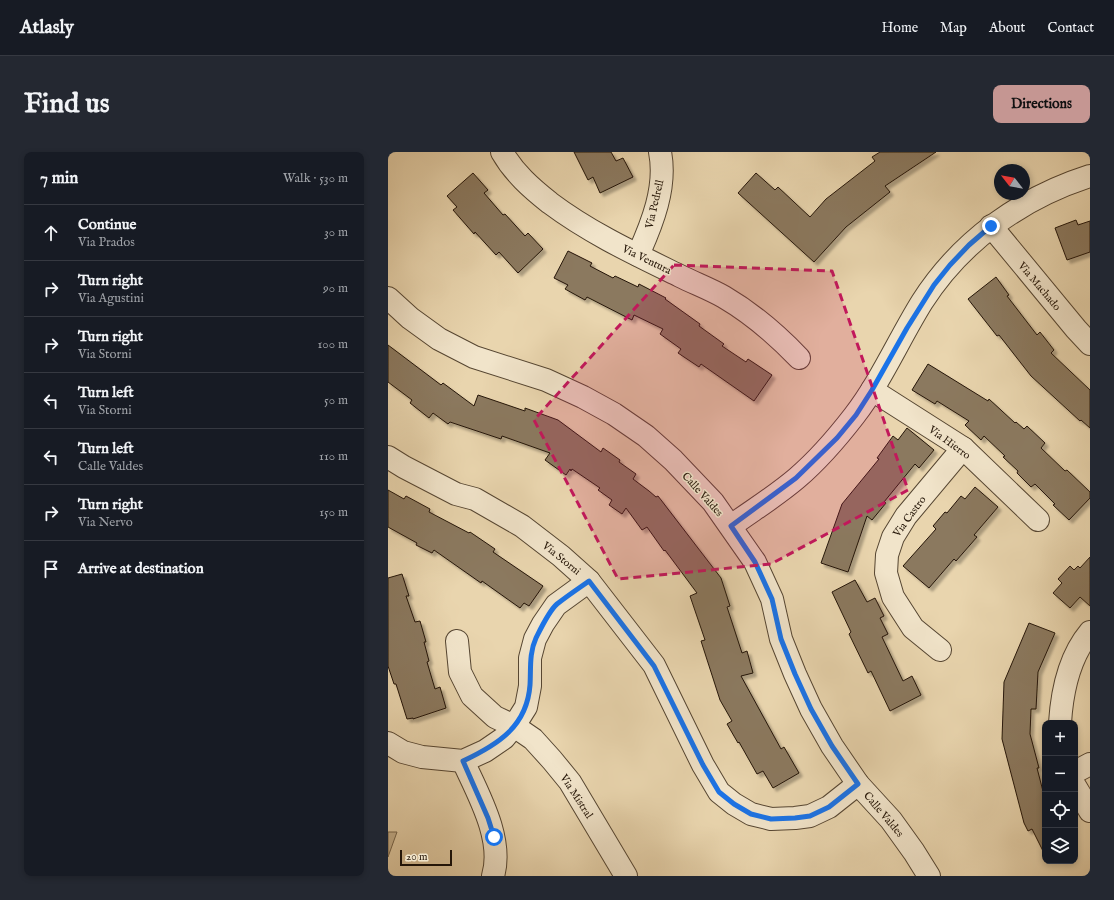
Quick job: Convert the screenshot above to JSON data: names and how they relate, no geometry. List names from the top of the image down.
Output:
{
  "streets": {
    "street": [
      "Via Pedrell",
      "Via Ventura",
      "Via Machado",
      "Via Hierro",
      "Calle Valdes",
      "Via Castro",
      "Via Storni",
      "Via Mistral"
    ]
  },
  "crossings": [
    ["Via Pedrell", "Via Ventura"],
    ["Via Hierro", "Via Castro"],
    ["Calle Valdes", "Via Storni"]
  ],
  "scale_bar": "20 m",
  "north": "top left",
  "page": {
    "header": "Atlasly",
    "nav": [
      "Home",
      "Map",
      "About",
      "Contact"
    ],
    "buttons": "Directions",
    "title": "Find us",
    "heading": ["7 min", "Walk · 530 m"],
    "list": [
      ["Continue", "Via Prados", "30 m"],
      ["Turn right", "Via Agustini", "90 m"],
      ["Turn right", "Via Storni", "100 m"],
      ["Turn left", "Via Storni", "50 m"],
      ["Turn left", "Calle Valdes", "110 m"],
      ["Turn right", "Via Nervo", "150 m"],
      "Arrive at destination"
    ],
    "map_buttons": ["+", "−"],
    "scale": "20 m"
  }
}
